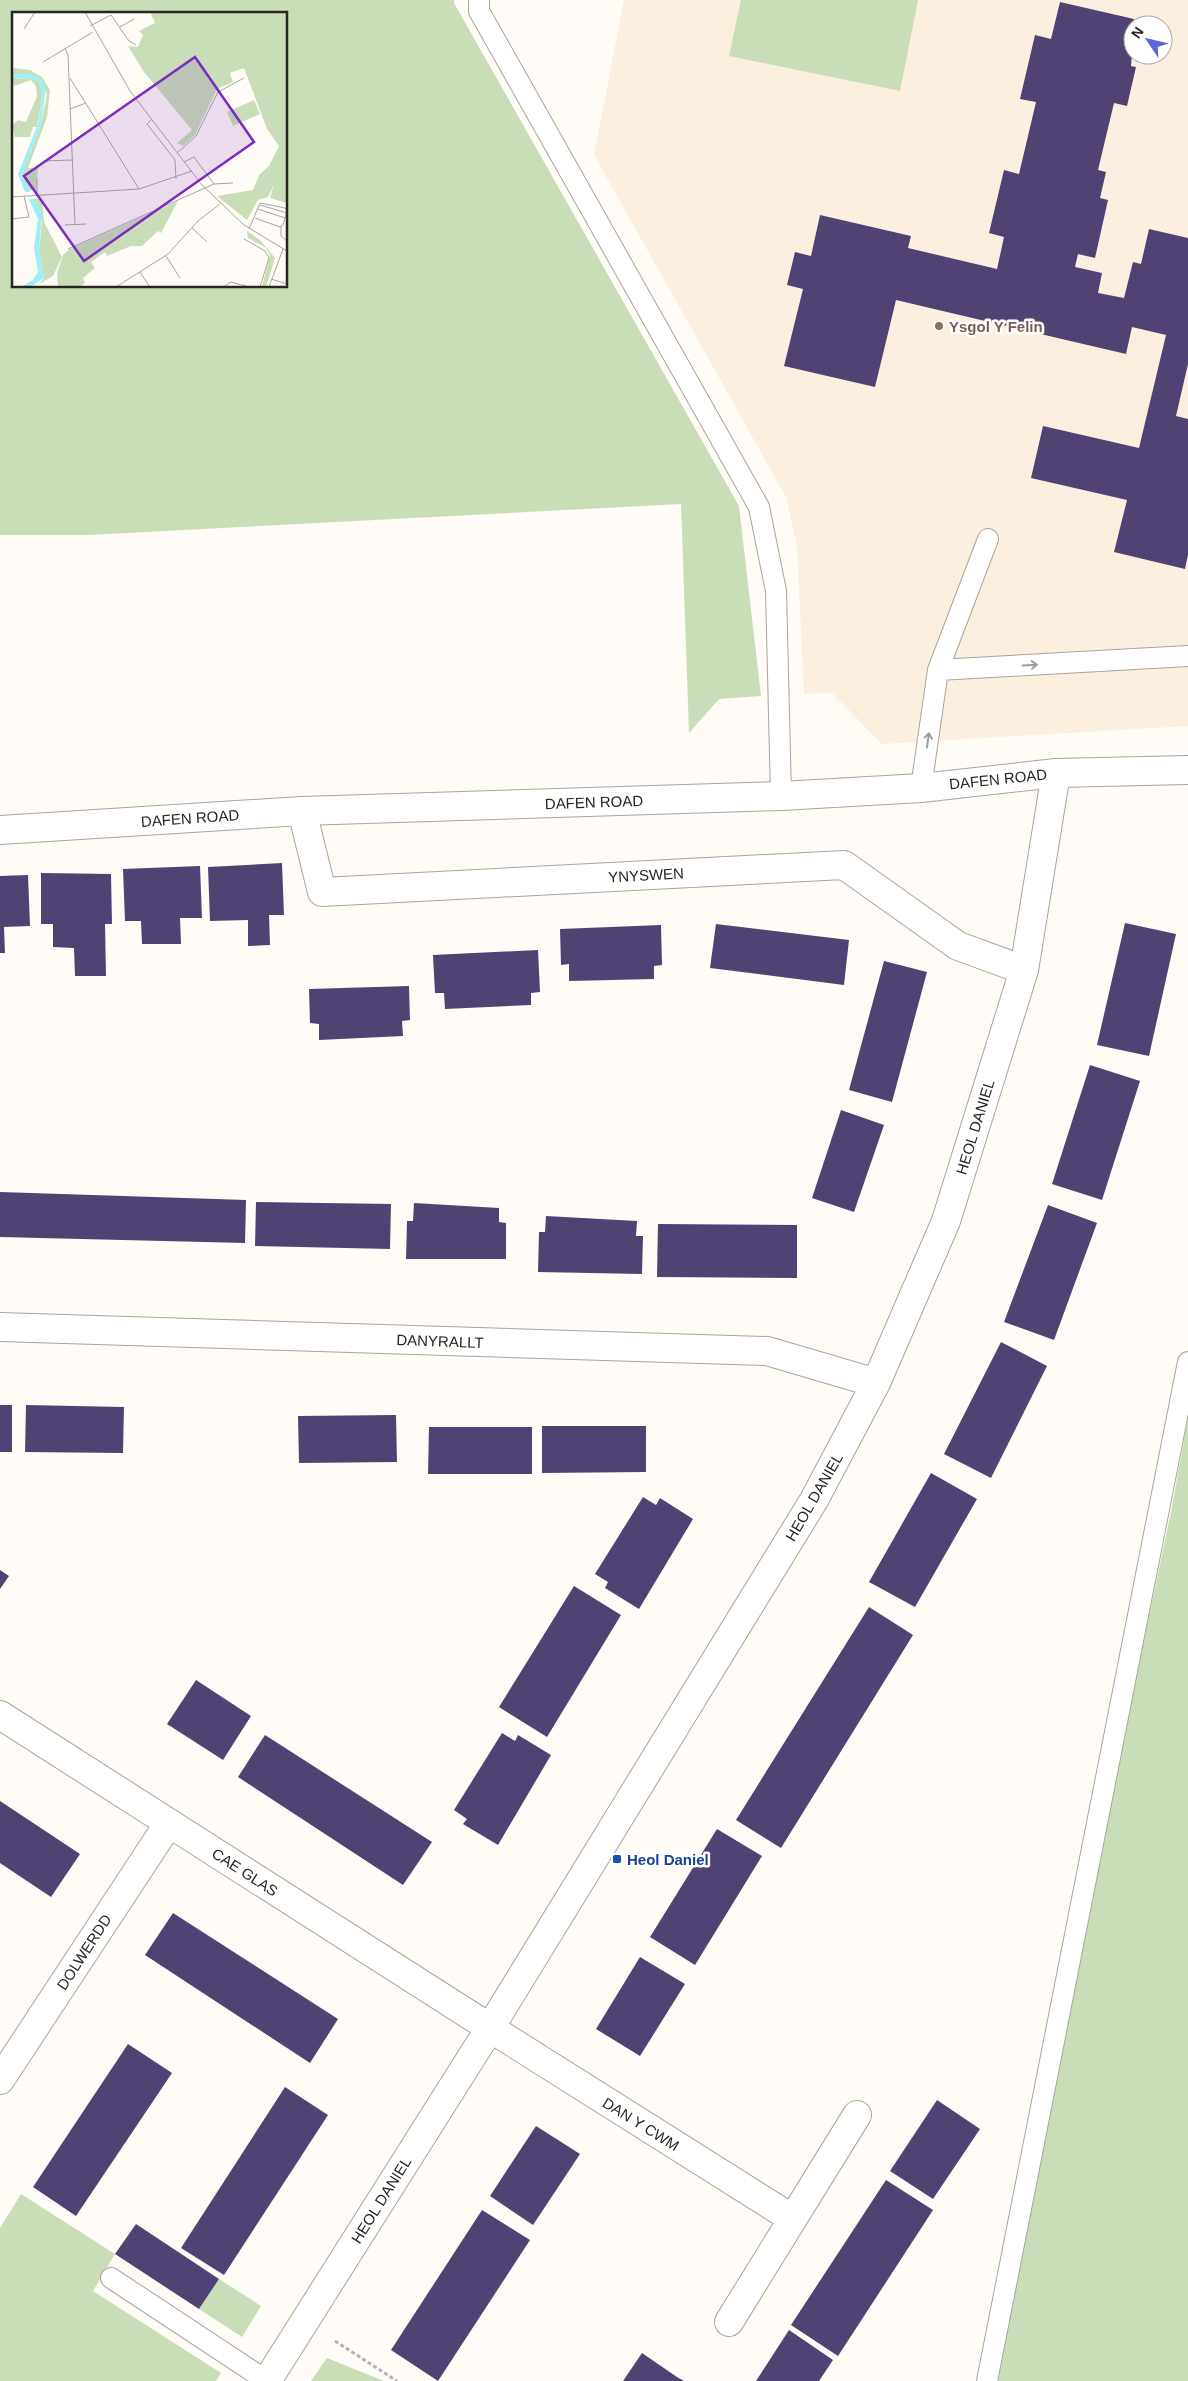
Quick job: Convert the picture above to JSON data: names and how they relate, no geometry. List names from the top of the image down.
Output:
{
  "streets": {
    "street": [
      "DAFEN ROAD",
      "YNYSWEN",
      "HEOL DANIEL",
      "DANYRALLT",
      "CAE GLAS",
      "DOLWERDD",
      "DAN Y CWM"
    ]
  },
  "crossings": [
    ["DAFEN ROAD", "YNYSWEN"],
    ["DAFEN ROAD", "HEOL DANIEL"],
    ["YNYSWEN", "HEOL DANIEL"],
    ["HEOL DANIEL", "DANYRALLT"],
    ["HEOL DANIEL", "CAE GLAS"],
    ["HEOL DANIEL", "DAN Y CWM"],
    ["CAE GLAS", "DOLWERDD"],
    ["CAE GLAS", "DAN Y CWM"]
  ],
  "places": {
    "other": ["Ysgol Y Felin"],
    "transit": ["Heol Daniel"]
  },
  "north": "top left"
}
